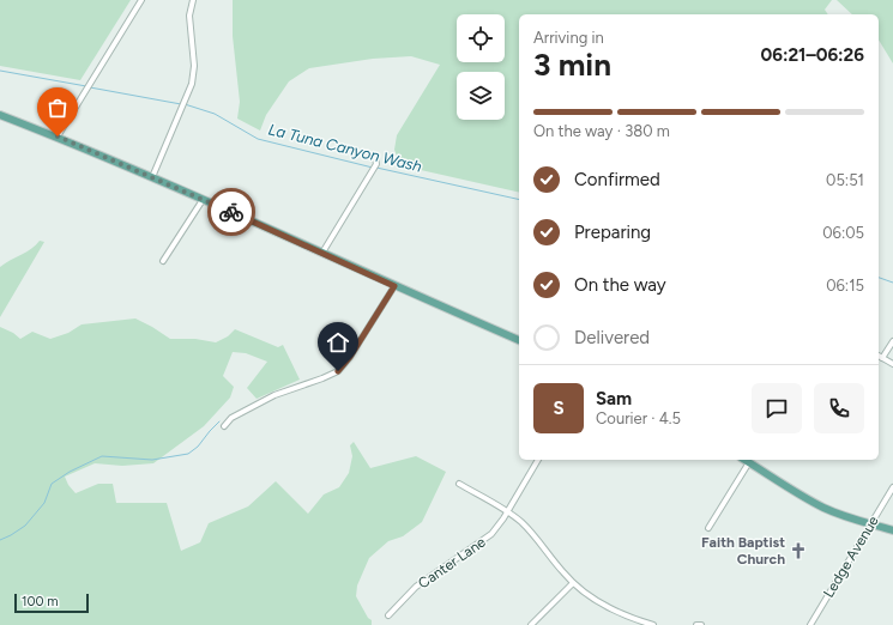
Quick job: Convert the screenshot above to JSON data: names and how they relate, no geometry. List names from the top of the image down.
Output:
{
  "streets": {
    "street": ["Ledge Avenue", "Canter Lane"]
  },
  "water": ["La Tuna Canyon Wash"],
  "places": {
    "church": ["Faith Baptist Church"]
  },
  "scale_bar": "100 m",
  "page": {
    "heading": ["3 min", "Arriving in", "06:21–06:26"],
    "panel": ["Sam", "Courier · 4.5"],
    "bar": "On the way · 380 m",
    "list": [
      ["Confirmed", "05:51"],
      ["Preparing", "06:05"],
      ["On the way", "06:15"],
      "Delivered"
    ],
    "round": "S",
    "scale": "100 m"
  }
}
